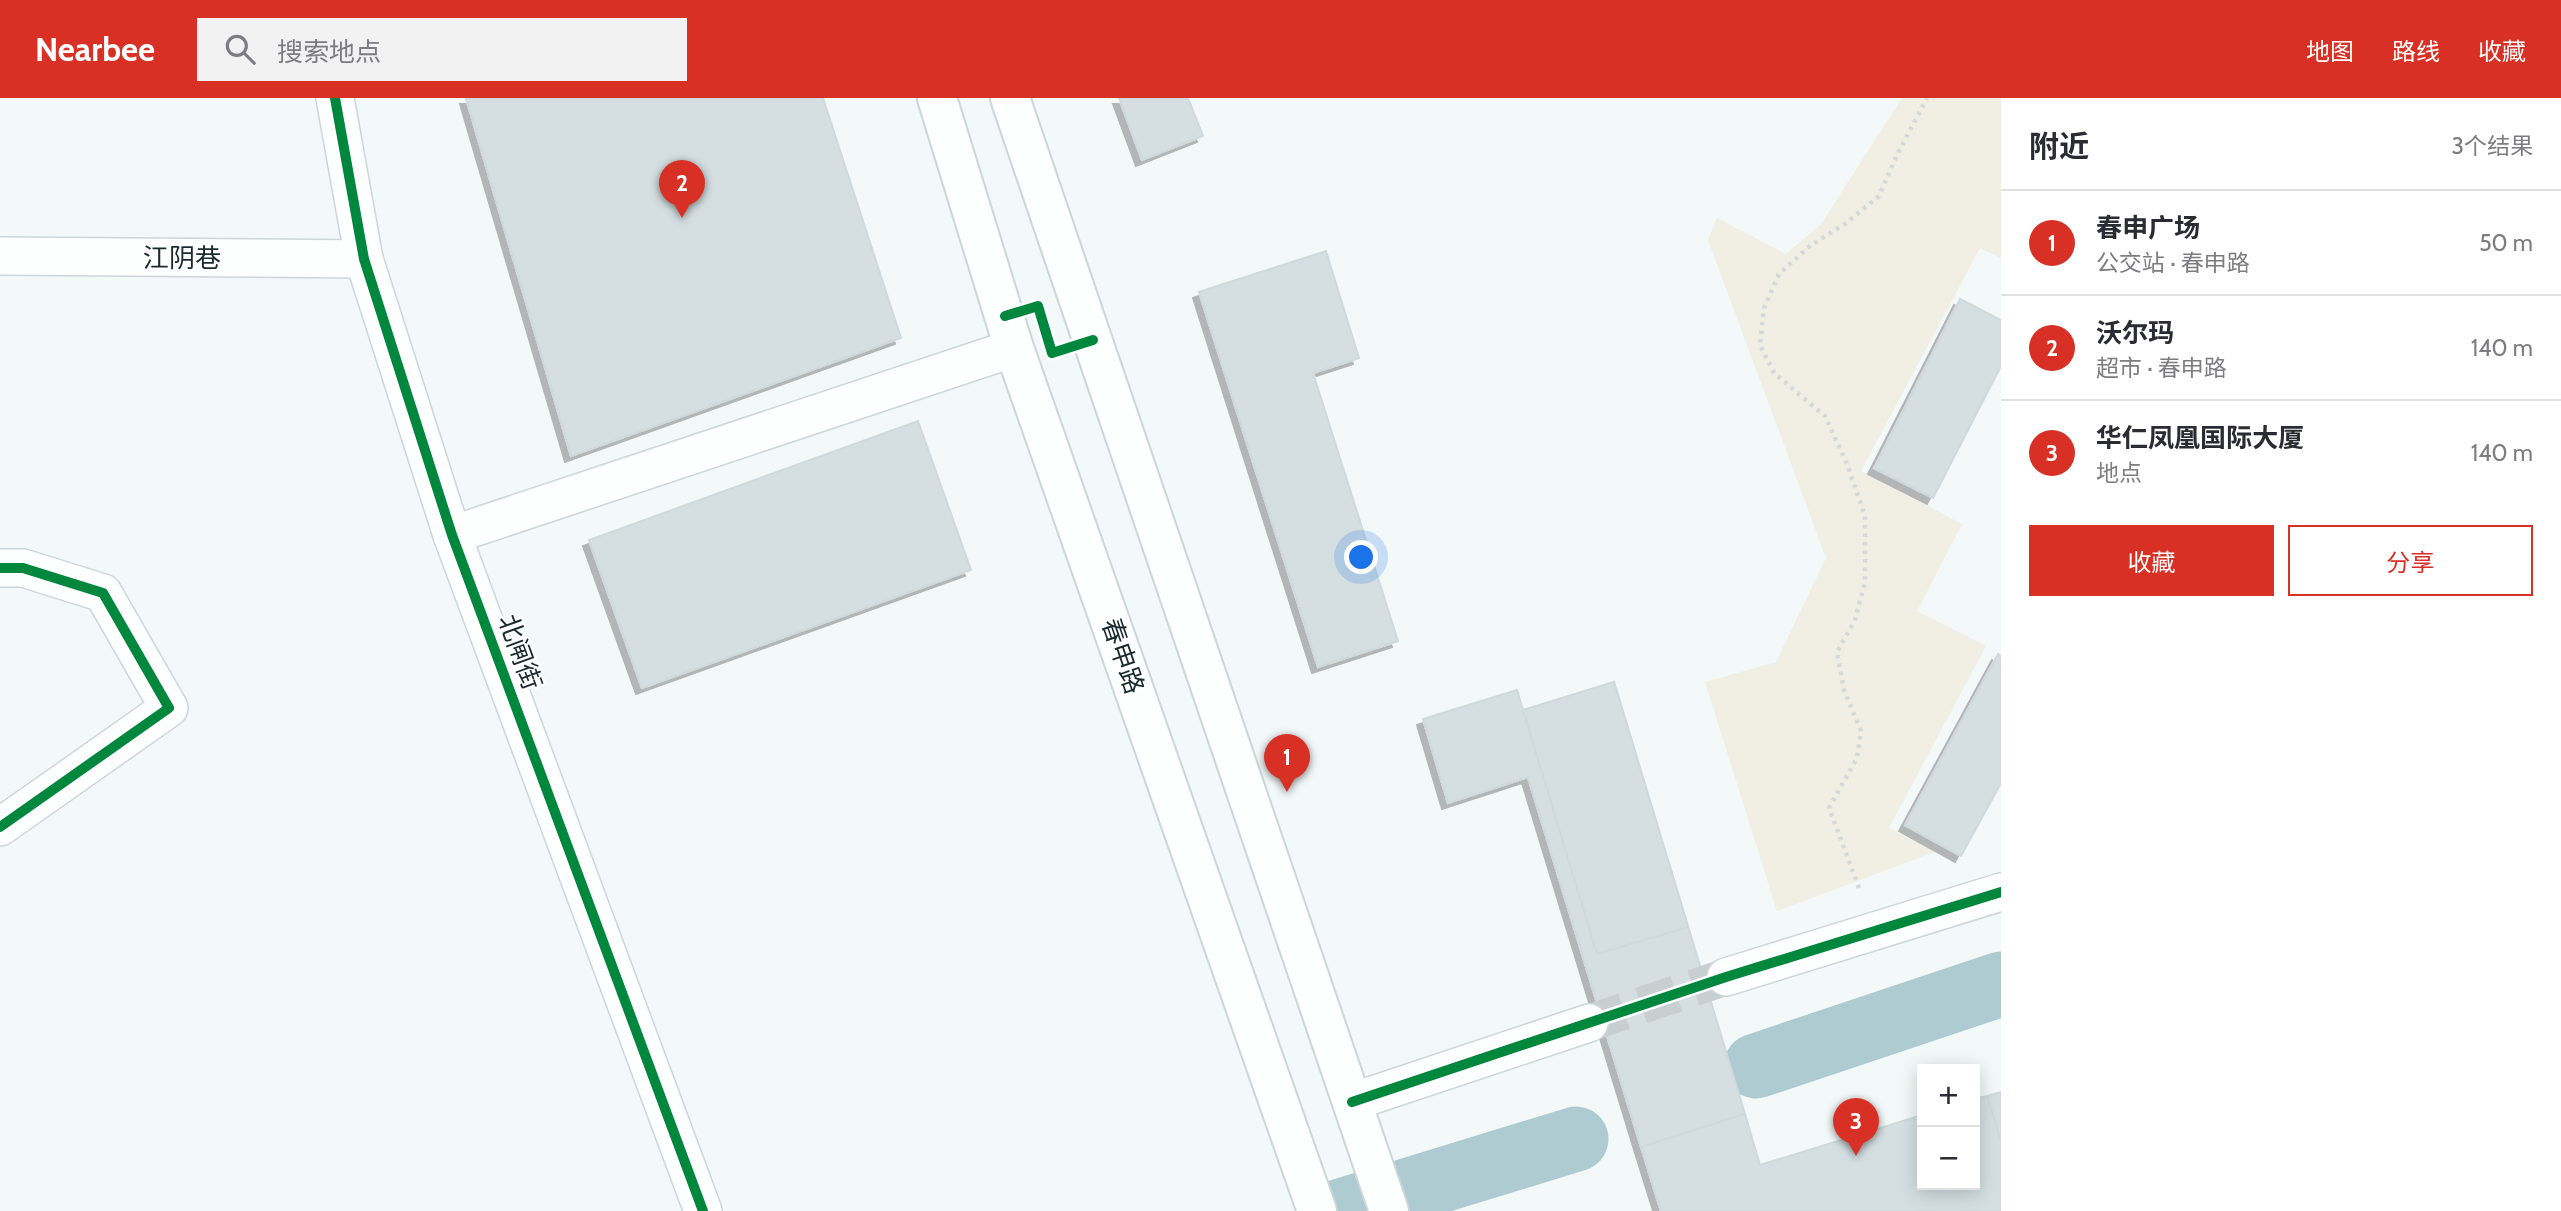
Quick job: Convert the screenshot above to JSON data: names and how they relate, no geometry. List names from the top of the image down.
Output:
{
  "streets": {
    "main road": ["春申路"],
    "street": ["江阴巷", "北闸街"]
  },
  "crossings": [
    ["江阴巷", "北闸街"]
  ],
  "page": {
    "header": "Nearbee",
    "search": "搜索地点",
    "nav": ["地图", "路线", "收藏"],
    "heading": ["附近", "3个结果"],
    "pins": ["2", "1", "3"],
    "list": [
      {
        "mark": "1",
        "name": "春申广场",
        "note": "公交站 · 春申路",
        "value": "50 m"
      },
      {
        "mark": "2",
        "name": "沃尔玛",
        "note": "超市 · 春申路",
        "value": "140 m"
      },
      {
        "mark": "3",
        "name": "华仁凤凰国际大厦",
        "note": "地点",
        "value": "140 m"
      }
    ],
    "buttons": ["收藏", "分享"],
    "map_buttons": ["+", "−"]
  }
}
